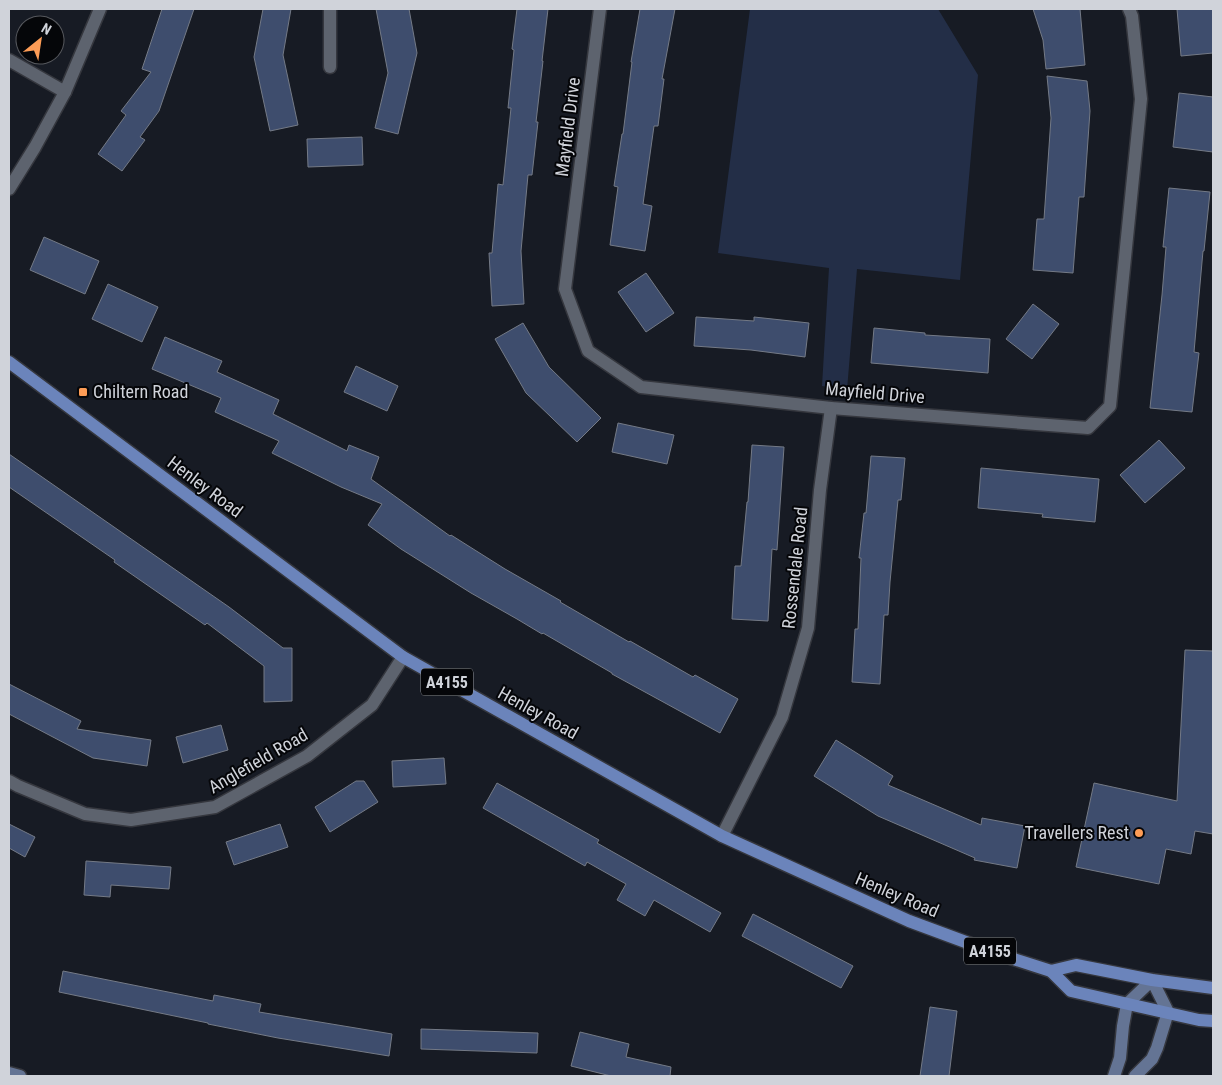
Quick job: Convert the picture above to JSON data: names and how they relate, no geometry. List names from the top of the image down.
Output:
{
  "streets": {
    "main road": ["Henley Road", "A4155"],
    "street": ["Mayfield Drive", "Rossendale Road", "Anglefield Road"]
  },
  "crossings": [
    ["Mayfield Drive", "Rossendale Road"],
    ["Henley Road", "Rossendale Road"],
    ["Henley Road", "Anglefield Road"]
  ],
  "places": {
    "transit": ["Chiltern Road"],
    "other": ["Travellers Rest"]
  },
  "north": "top right"
}
